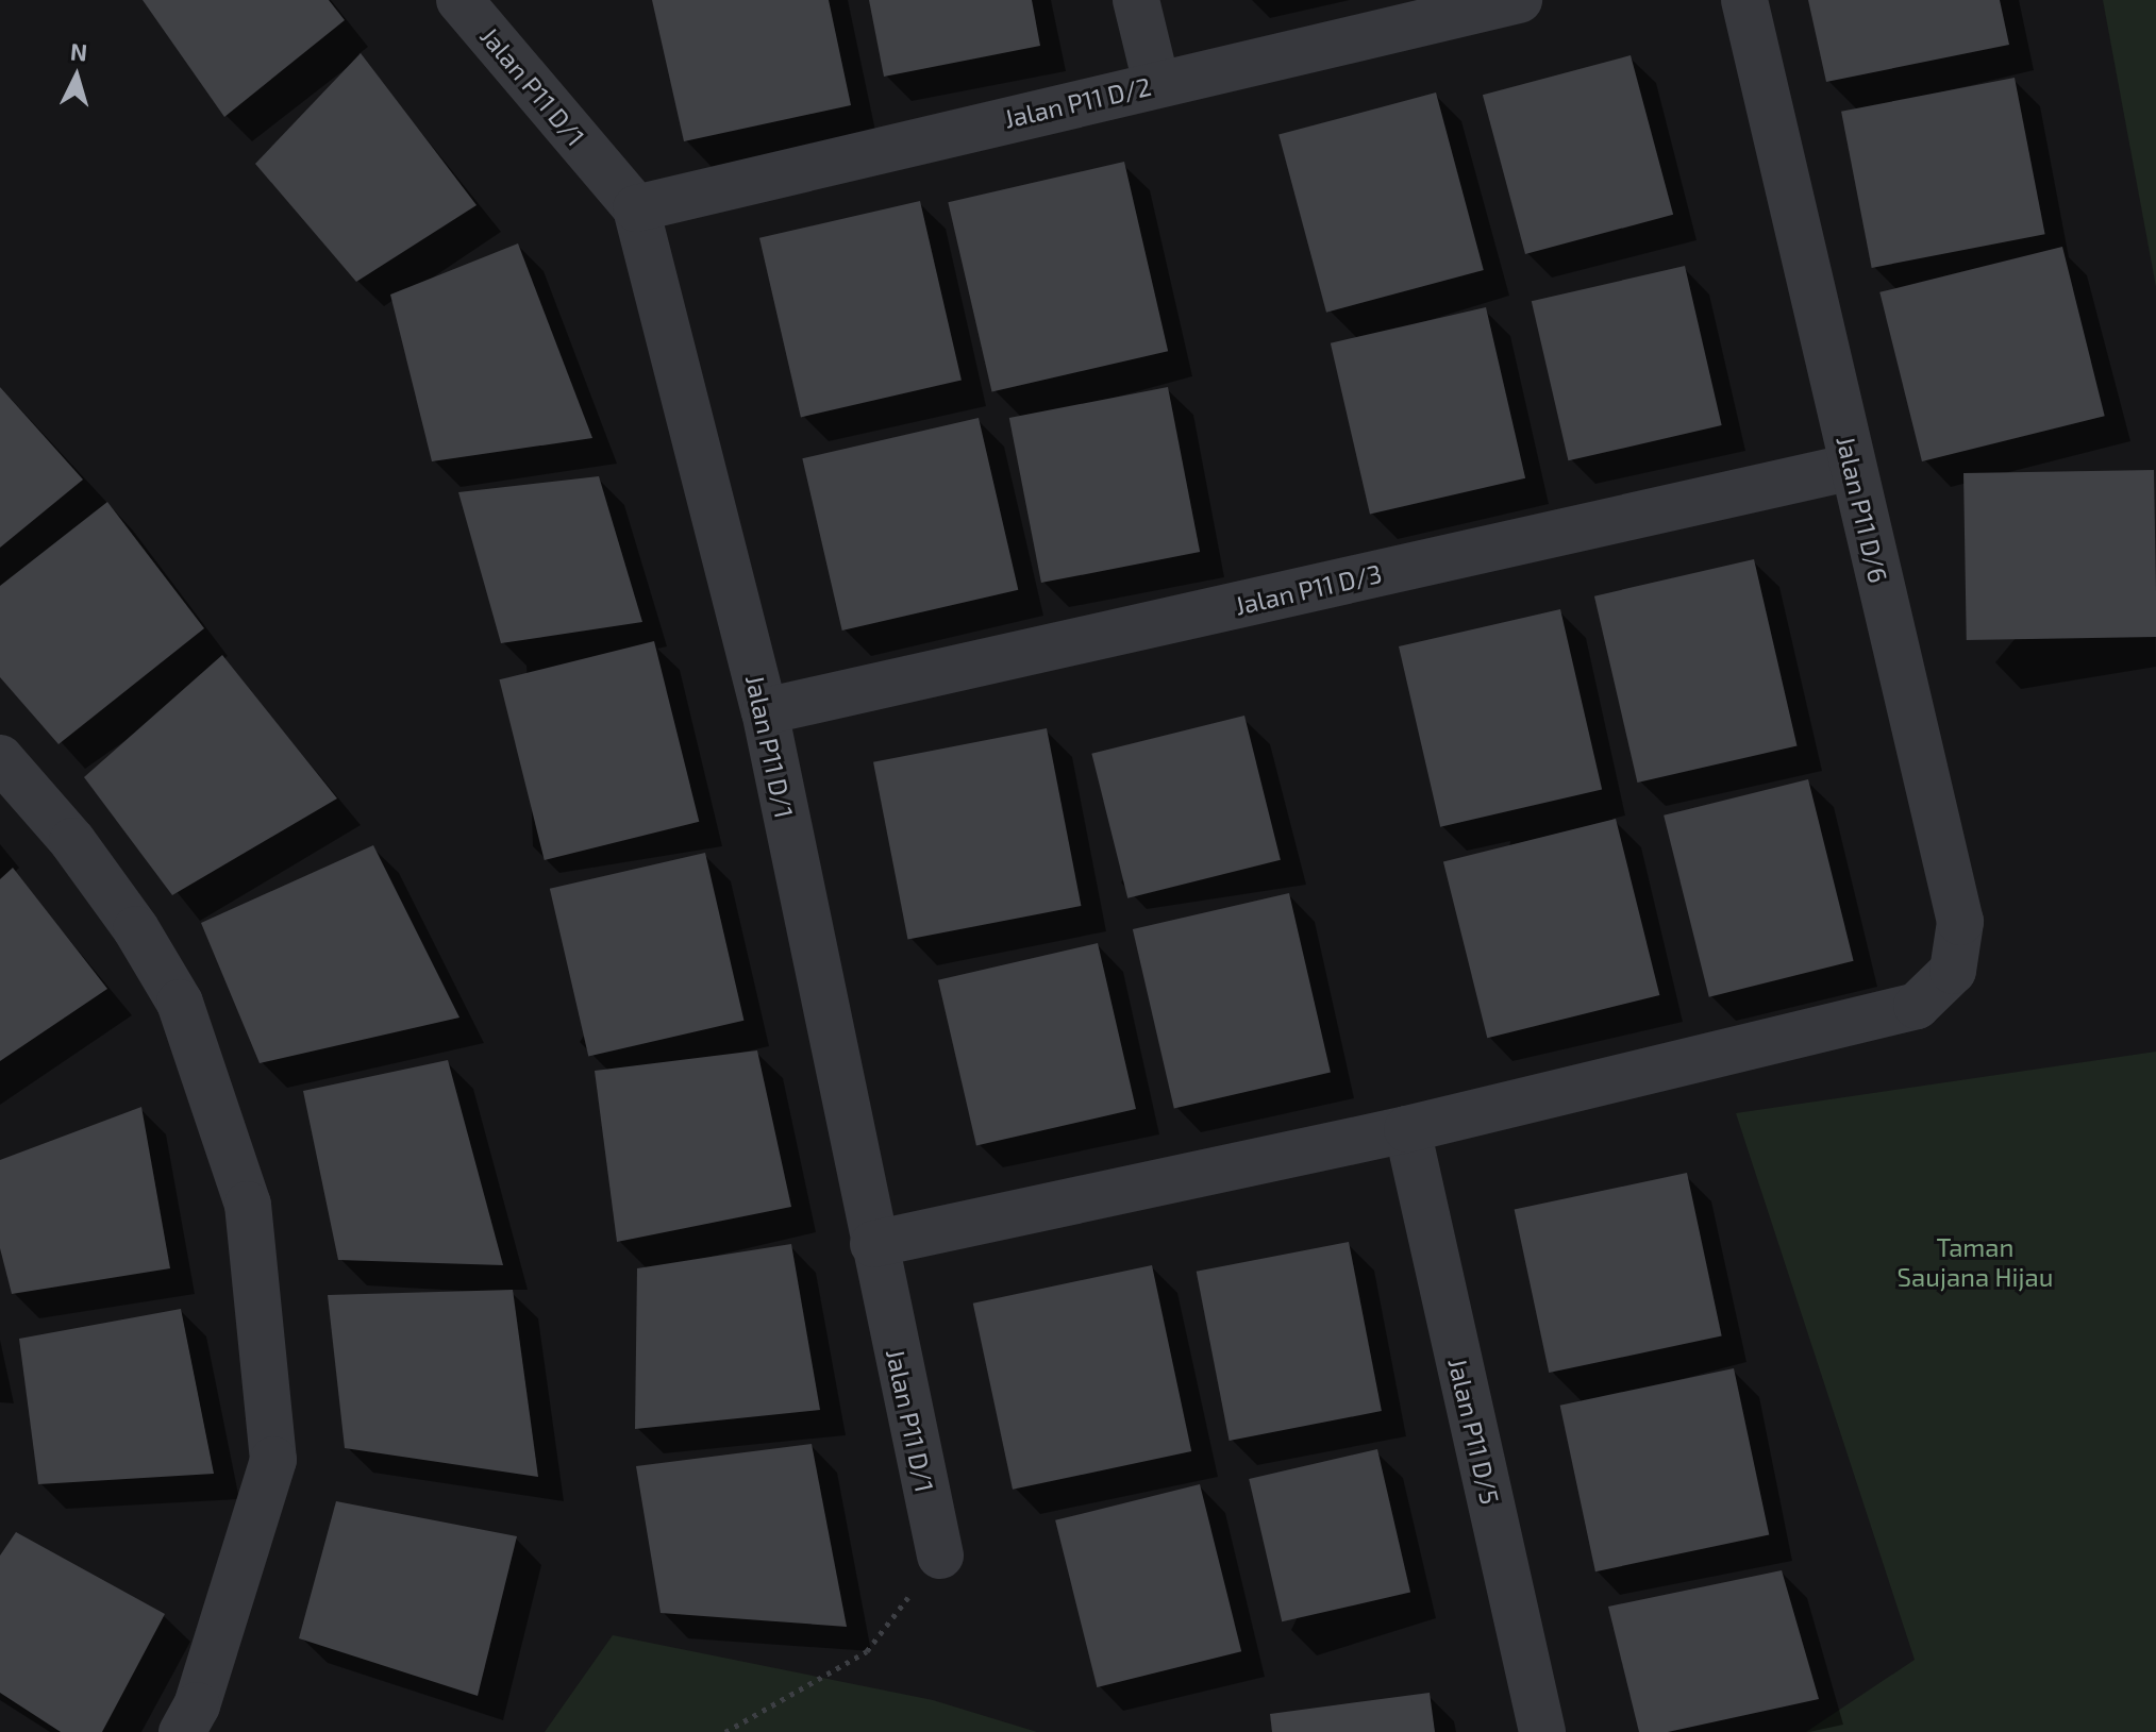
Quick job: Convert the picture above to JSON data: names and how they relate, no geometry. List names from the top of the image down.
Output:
{
  "streets": {
    "street": [
      "Jalan P11 D/1",
      "Jalan P11 D/2",
      "Jalan P11 D/6",
      "Jalan P11 D/3",
      "Jalan P11 D/5"
    ]
  },
  "crossings": [
    ["Jalan P11 D/1", "Jalan P11 D/2"],
    ["Jalan P11 D/1", "Jalan P11 D/3"],
    ["Jalan P11 D/6", "Jalan P11 D/3"],
    ["Jalan P11 D/6", "Jalan P11 D/5"]
  ],
  "parks": ["Taman Saujana Hijau"],
  "north": "top"
}
